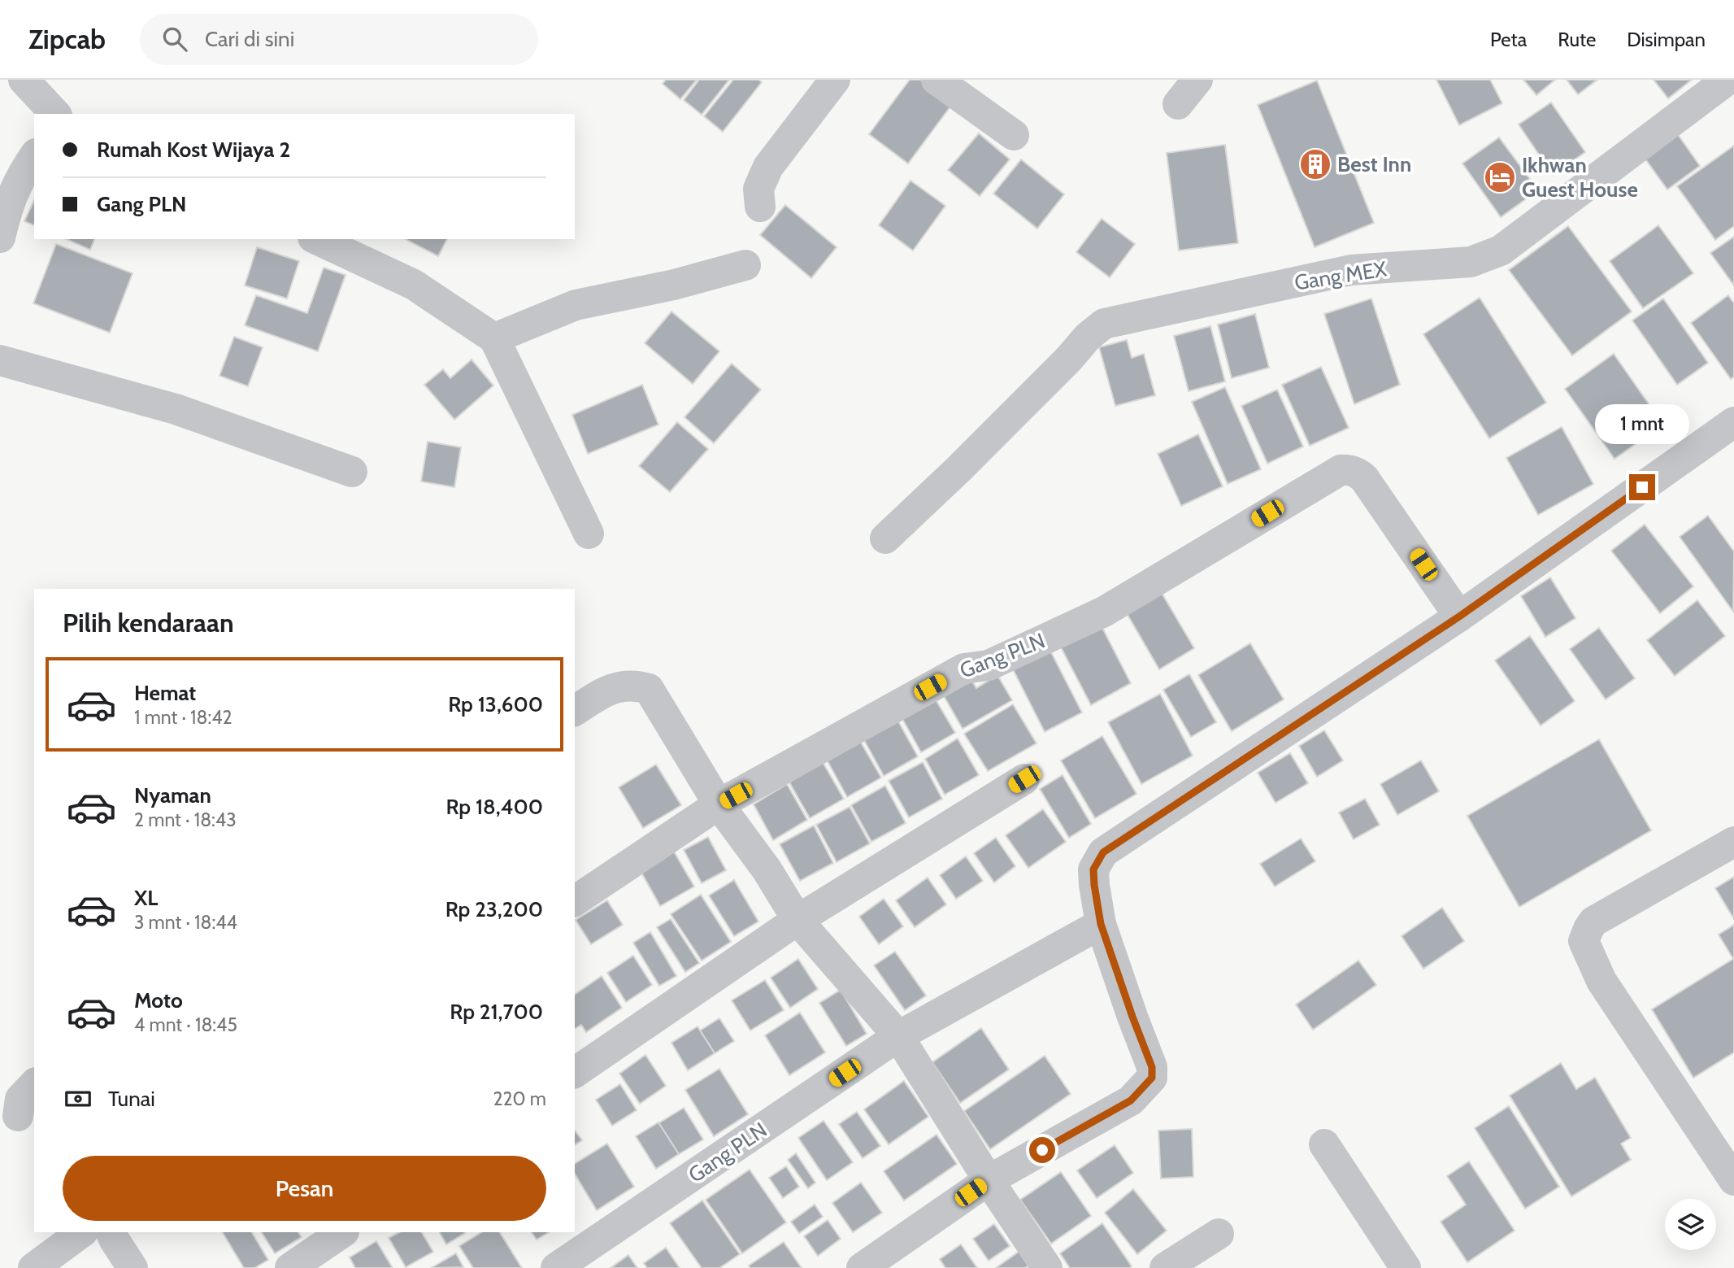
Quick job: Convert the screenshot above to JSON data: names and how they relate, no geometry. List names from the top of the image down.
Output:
{
  "streets": {
    "street": ["Gang MEX", "Gang PLN"]
  },
  "places": {
    "building": ["Best Inn"],
    "hotel": ["Ikhwan Guest House"]
  },
  "page": {
    "header": "Zipcab",
    "search": "Cari di sini",
    "nav": ["Peta", "Rute", "Disimpan"],
    "banner": ["Rumah Kost Wijaya 2", "Gang PLN"],
    "bubble": "1 mnt",
    "heading": "Pilih kendaraan",
    "list": [
      {
        "name": "Hemat",
        "note": "1 mnt · 18:42",
        "value": "Rp 13,600"
      },
      {
        "name": "Nyaman",
        "note": "2 mnt · 18:43",
        "value": "Rp 18,400"
      },
      {
        "name": "XL",
        "note": "3 mnt · 18:44",
        "value": "Rp 23,200"
      },
      {
        "name": "Moto",
        "note": "4 mnt · 18:45",
        "value": "Rp 21,700"
      }
    ],
    "pay": ["Tunai", "220 m"],
    "buttons": "Pesan"
  }
}
